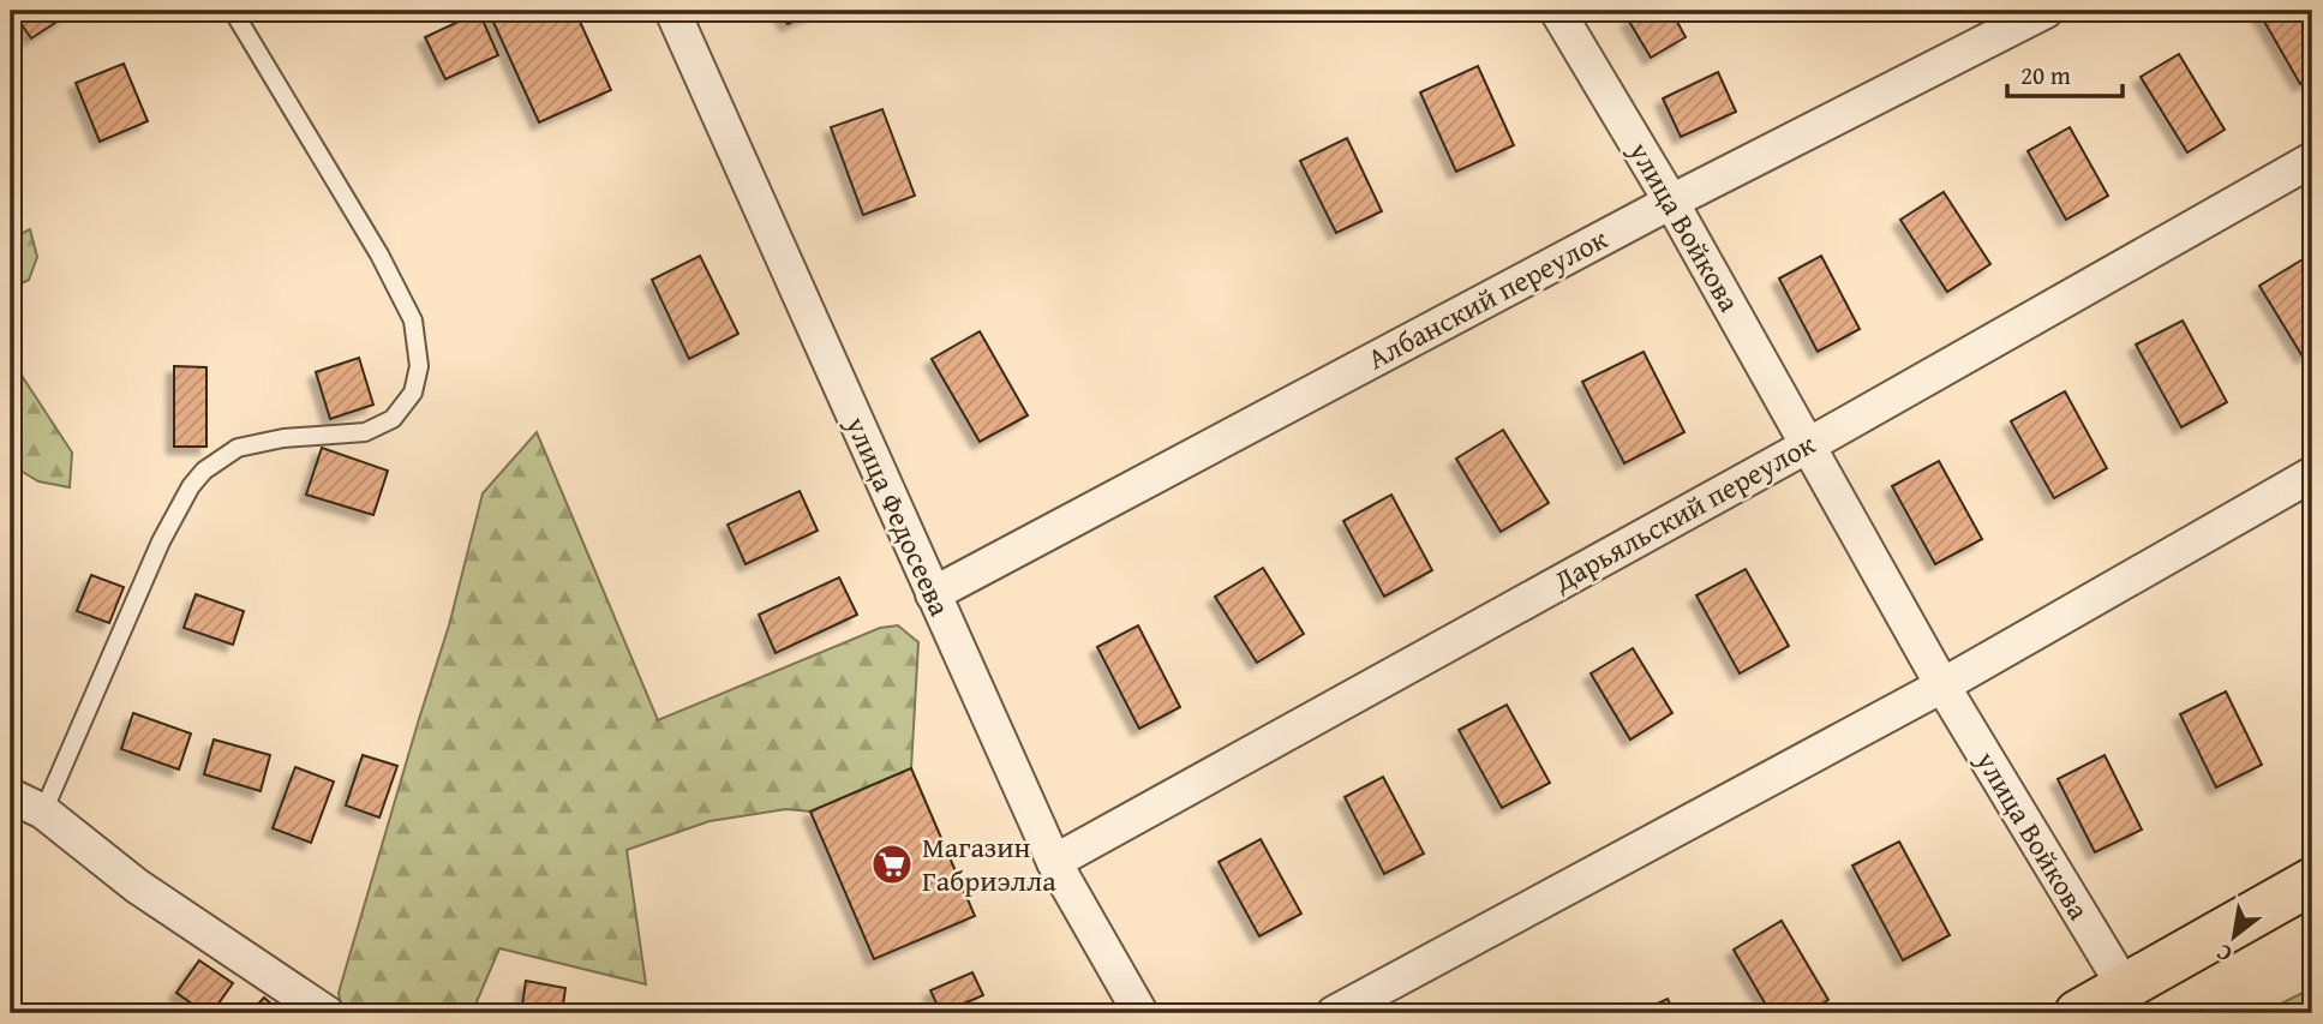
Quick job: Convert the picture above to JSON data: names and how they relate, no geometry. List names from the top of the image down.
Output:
{
  "streets": {
    "street": [
      "улица Войкова",
      "Албанский переулок",
      "Дарьяльский переулок",
      "улица Федосеева"
    ]
  },
  "crossings": [
    ["улица Войкова", "Албанский переулок"],
    ["улица Войкова", "Дарьяльский переулок"],
    ["Албанский переулок", "улица Федосеева"],
    ["Дарьяльский переулок", "улица Федосеева"]
  ],
  "places": {
    "supermarket": ["Магазин Габриэлла"]
  },
  "scale_bar": "20 m",
  "north": "bottom left"
}
